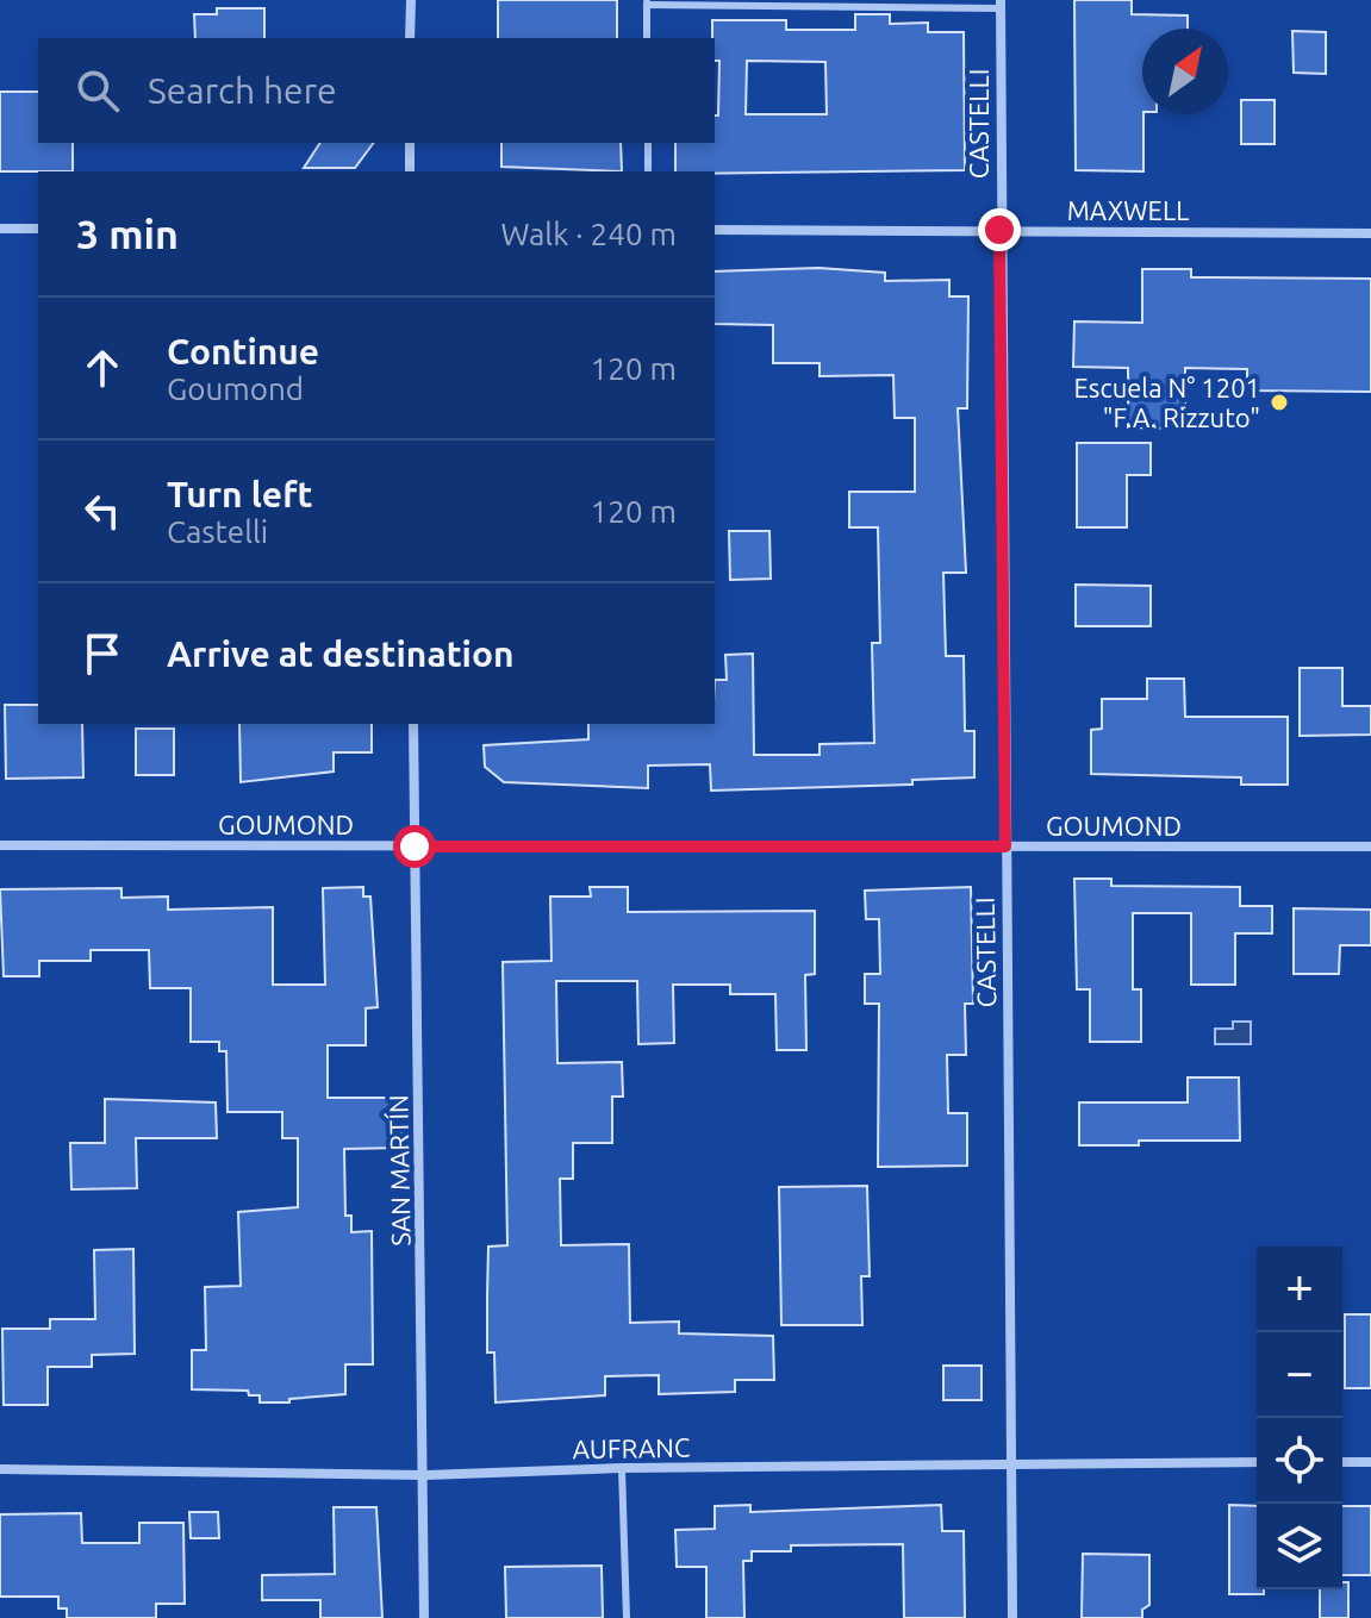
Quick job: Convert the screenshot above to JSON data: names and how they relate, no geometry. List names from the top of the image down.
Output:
{
  "streets": {
    "street": [
      "CASTELLI",
      "MAXWELL",
      "GOUMOND",
      "SAN MARTÍN",
      "AUFRANC"
    ]
  },
  "crossings": [
    ["CASTELLI", "MAXWELL"],
    ["CASTELLI", "GOUMOND"],
    ["CASTELLI", "AUFRANC"],
    ["GOUMOND", "SAN MARTÍN"],
    ["SAN MARTÍN", "AUFRANC"]
  ],
  "places": ["Escuela N° 1201 \"F.A. Rizzuto\""],
  "north": "top right",
  "page": {
    "search": "Search here",
    "heading": ["3 min", "Walk · 240 m"],
    "list": [
      ["Continue", "Goumond", "120 m"],
      ["Turn left", "Castelli", "120 m"],
      "Arrive at destination"
    ],
    "map_buttons": ["+", "−"]
  }
}
